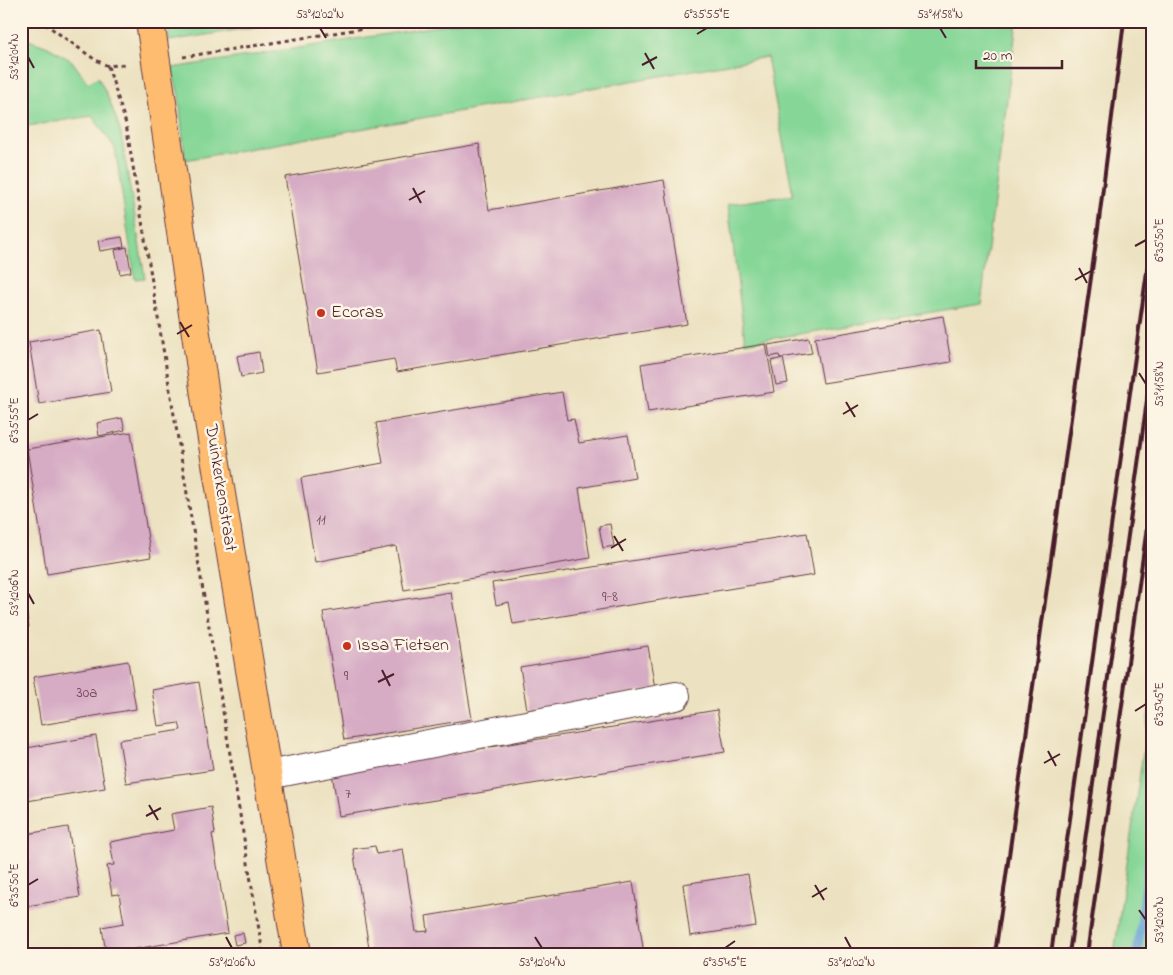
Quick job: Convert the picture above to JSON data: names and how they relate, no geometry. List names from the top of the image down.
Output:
{
  "streets": {
    "main road": ["Duinkerkenstraat"]
  },
  "places": ["Ecoras", "Issa Fietsen"],
  "house_numbers": [
    "11",
    "9-8",
    "9",
    "30a",
    "7"
  ],
  "scale_bar": "20 m",
  "coordinates": [
    "53°12'02\"N",
    "6°35'55\"E",
    "53°11'58\"N",
    "53°12'04\"N",
    "6°35'50\"E",
    "53°12'06\"N",
    "6°35'45\"E",
    "53°12'00\"N"
  ]
}
